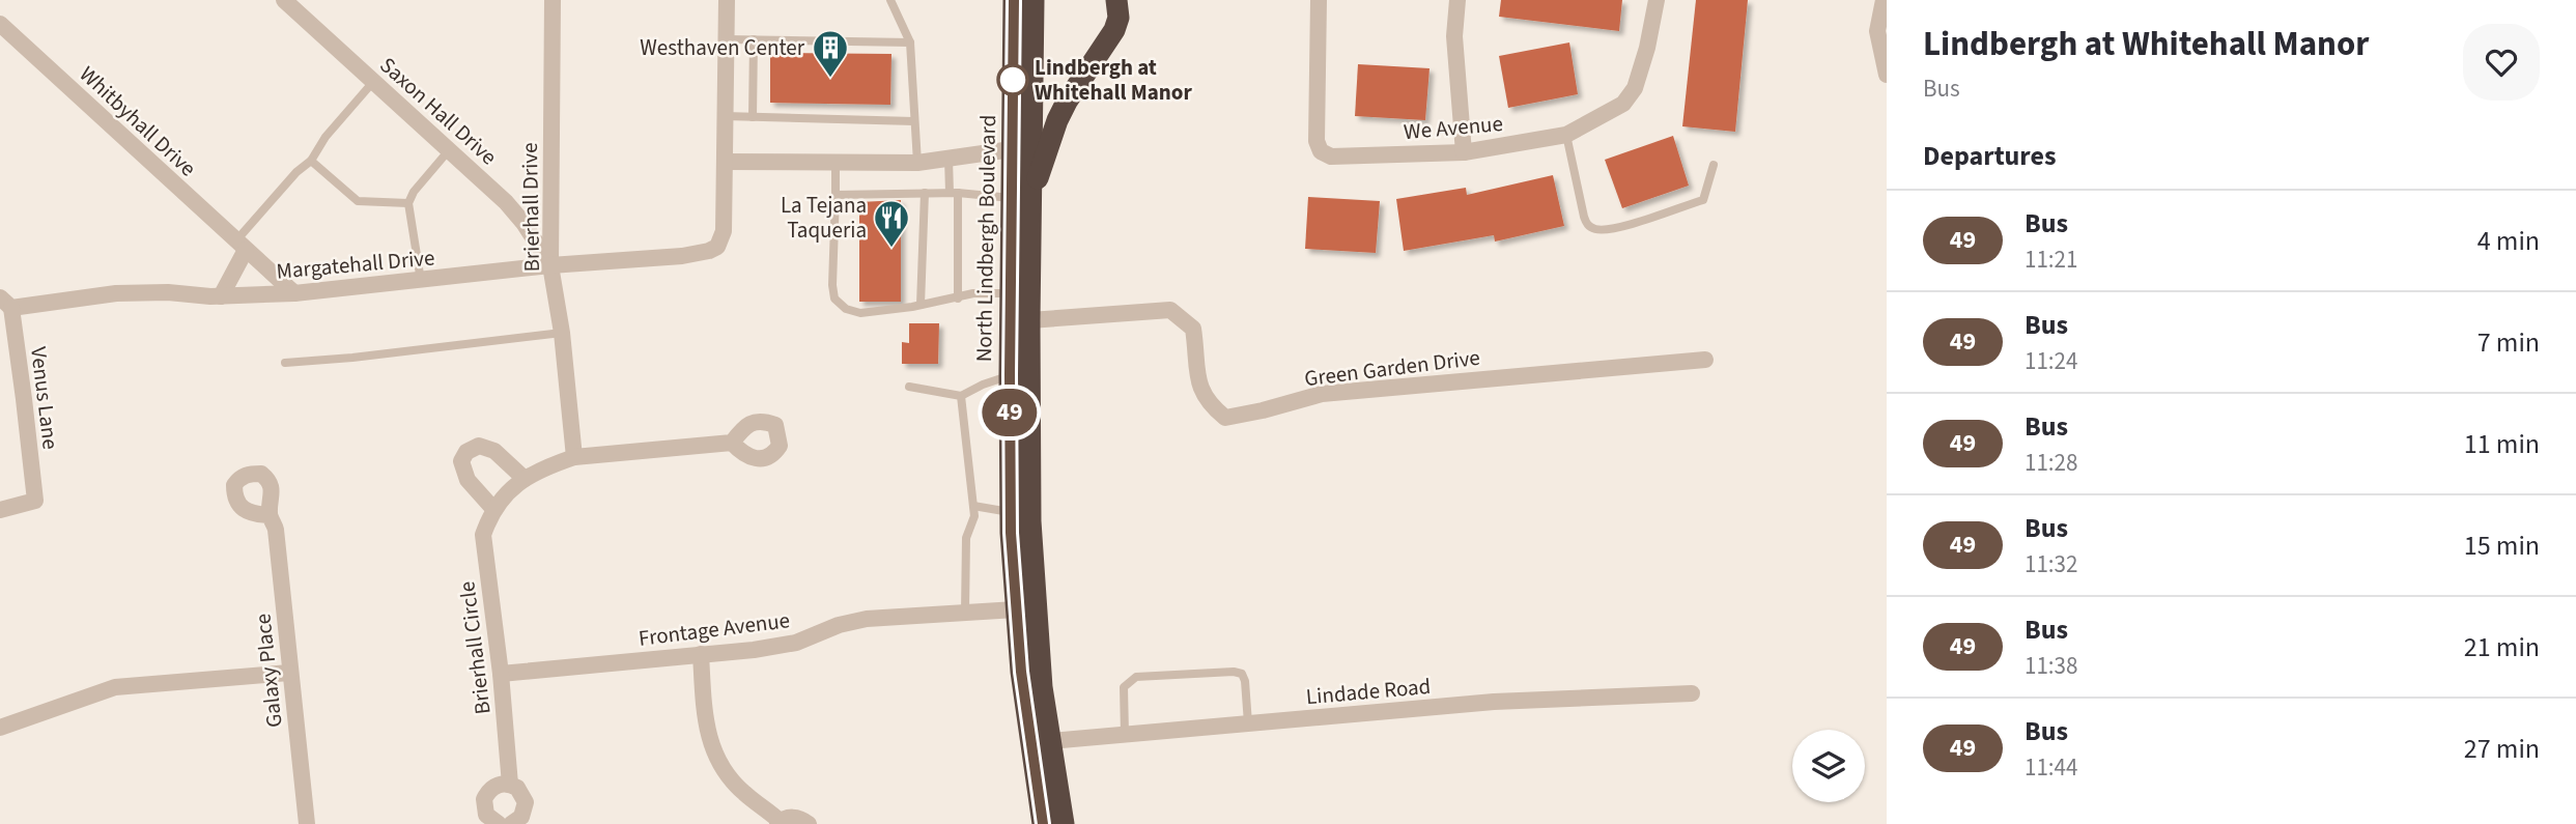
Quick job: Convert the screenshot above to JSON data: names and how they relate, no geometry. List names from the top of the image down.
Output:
{
  "streets": {
    "highway": ["North Lindbergh Boulevard"],
    "street": [
      "Saxon Hall Drive",
      "Whitbyhall Drive",
      "We Avenue",
      "Brierhall Drive",
      "Margatehall Drive",
      "Green Garden Drive",
      "Venus Lane",
      "Frontage Avenue",
      "Brierhall Circle",
      "Galaxy Place",
      "Lindade Road"
    ]
  },
  "crossings": [
    ["Saxon Hall Drive", "Brierhall Drive"],
    ["Saxon Hall Drive", "Margatehall Drive"],
    ["Whitbyhall Drive", "Margatehall Drive"],
    ["Brierhall Drive", "Margatehall Drive"],
    ["Brierhall Drive", "Brierhall Circle"],
    ["North Lindbergh Boulevard", "Green Garden Drive"],
    ["North Lindbergh Boulevard", "Frontage Avenue"],
    ["North Lindbergh Boulevard", "Lindade Road"],
    ["Margatehall Drive", "Venus Lane"],
    ["Frontage Avenue", "Brierhall Circle"]
  ],
  "places": {
    "building": ["Westhaven Center"],
    "other": ["Lindbergh at Whitehall Manor"],
    "restaurant": ["La Tejana Taqueria"]
  },
  "lines": ["bus line 49"],
  "page": {
    "on_map": "49",
    "heading": [
      ["Lindbergh at Whitehall Manor", "Bus"],
      "Departures"
    ],
    "list": [
      {
        "mark": "49",
        "name": "Bus",
        "note": "11:21",
        "value": "4 min"
      },
      {
        "mark": "49",
        "name": "Bus",
        "note": "11:24",
        "value": "7 min"
      },
      {
        "mark": "49",
        "name": "Bus",
        "note": "11:28",
        "value": "11 min"
      },
      {
        "mark": "49",
        "name": "Bus",
        "note": "11:32",
        "value": "15 min"
      },
      {
        "mark": "49",
        "name": "Bus",
        "note": "11:38",
        "value": "21 min"
      },
      {
        "mark": "49",
        "name": "Bus",
        "note": "11:44",
        "value": "27 min"
      }
    ]
  }
}
